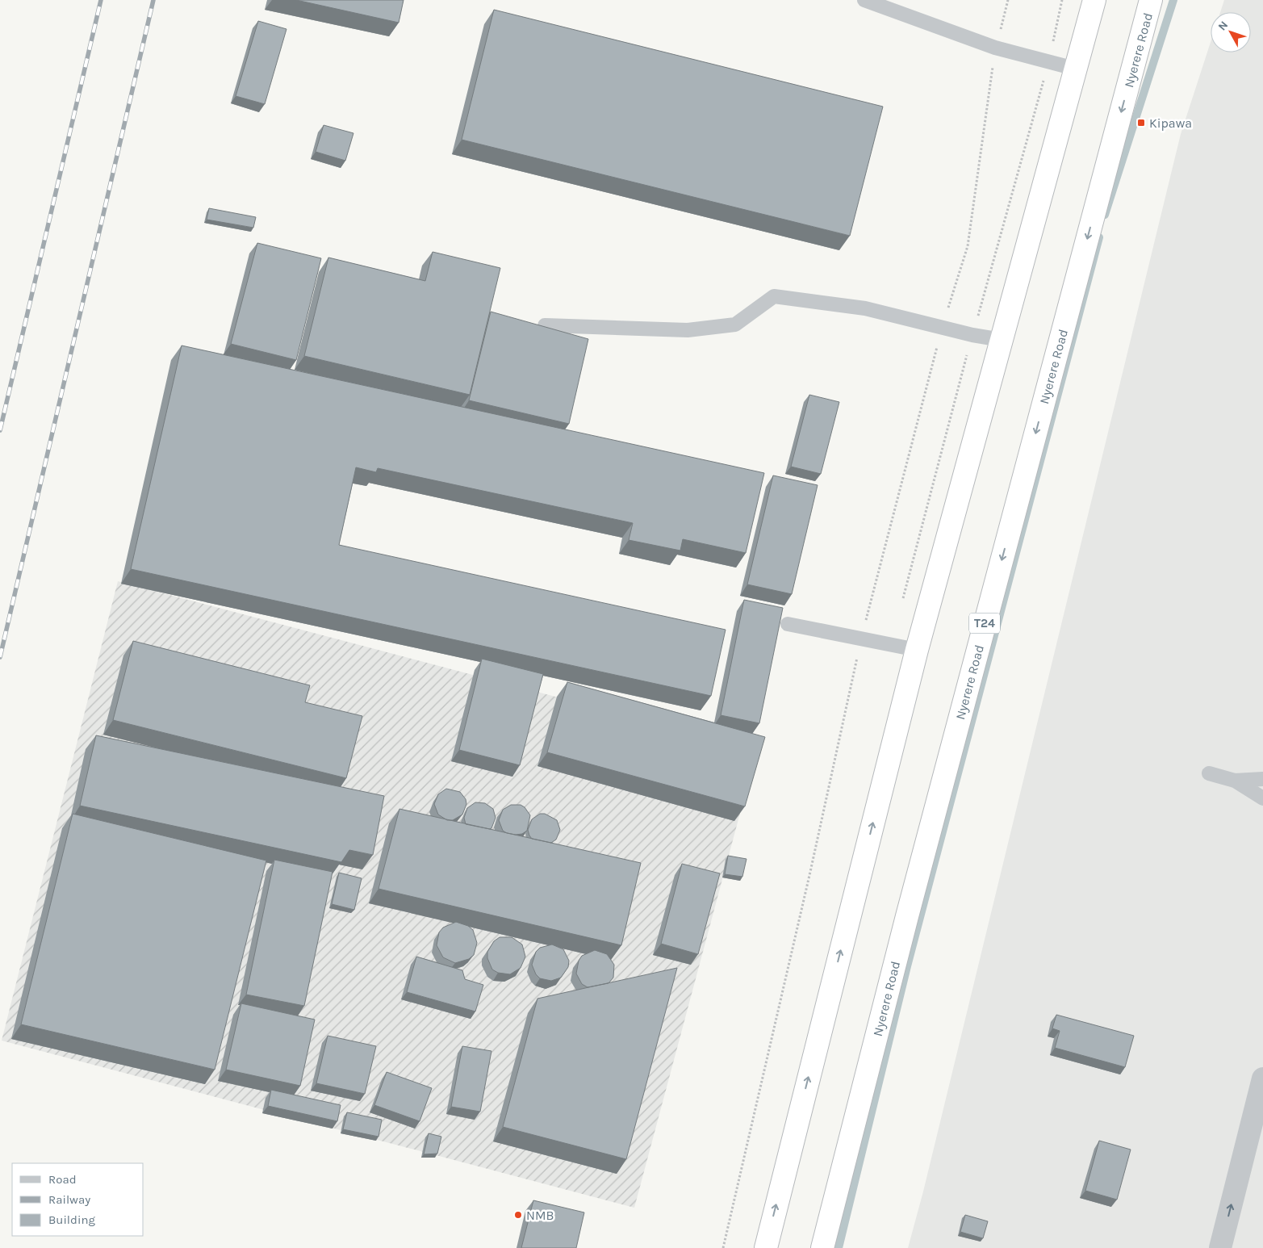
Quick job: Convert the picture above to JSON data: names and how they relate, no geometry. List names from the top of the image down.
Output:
{
  "streets": {
    "highway": ["Nyerere Road", "T24"]
  },
  "places": {
    "transit": ["Kipawa"],
    "other": ["NMB"]
  },
  "legend": ["Road", "Railway", "Building"],
  "north": "top left"
}
